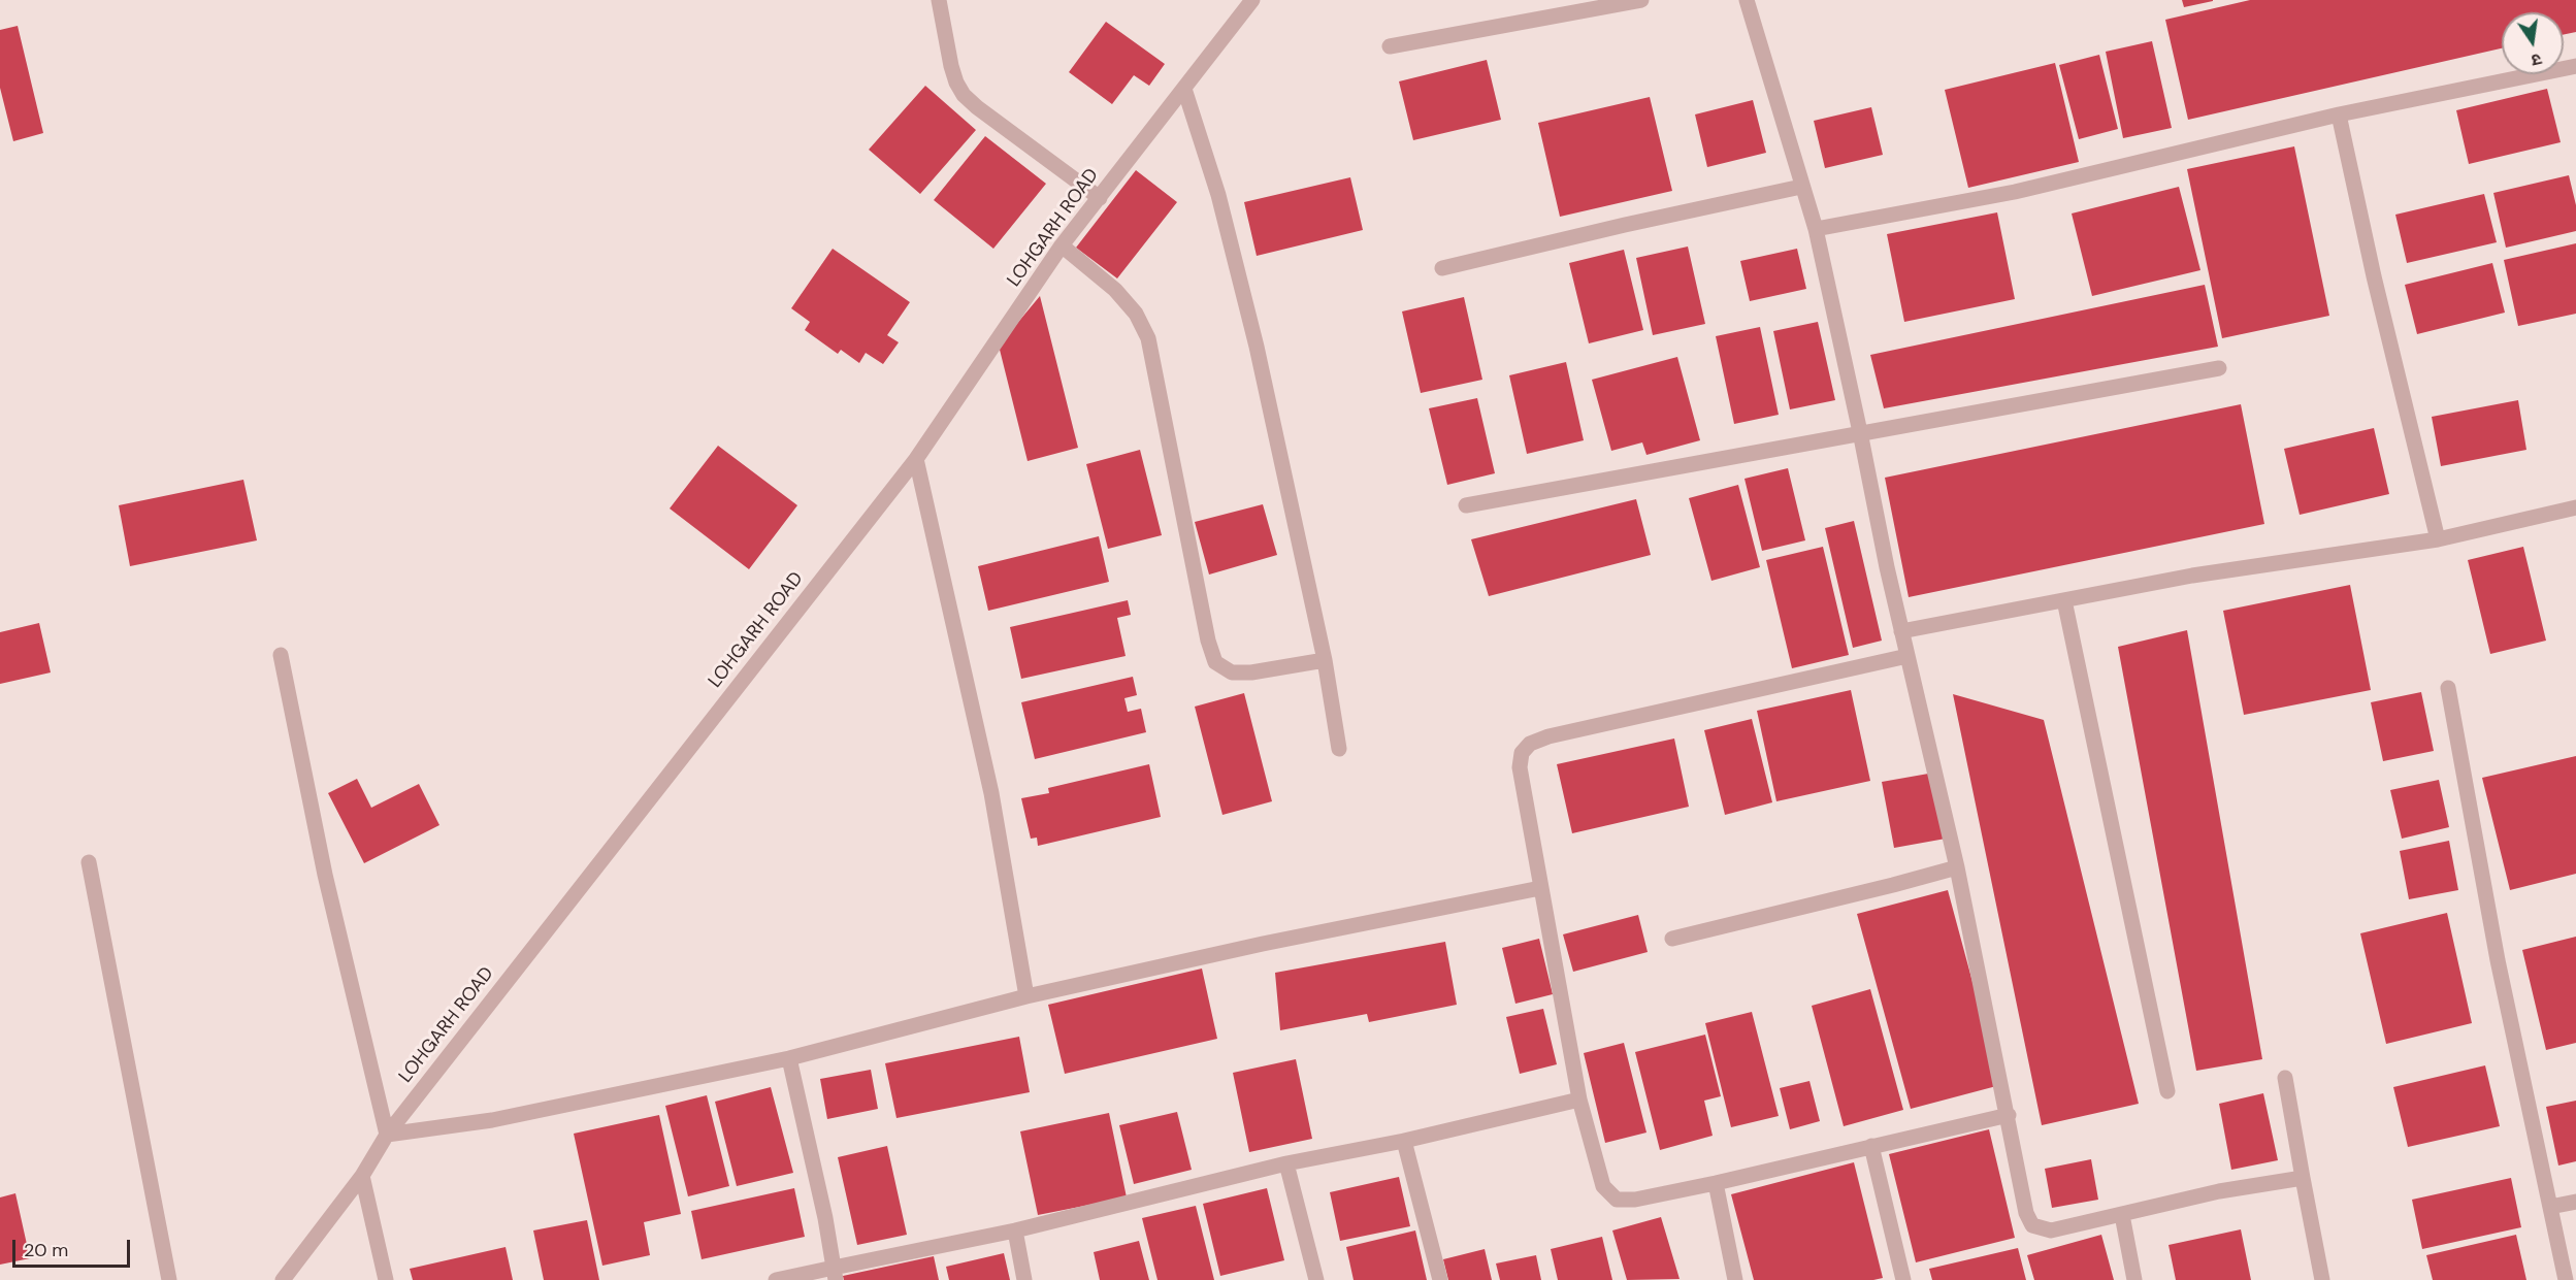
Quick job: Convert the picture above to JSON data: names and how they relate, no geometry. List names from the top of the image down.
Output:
{
  "streets": {
    "street": ["LOHGARH ROAD"]
  },
  "scale_bar": "20 m",
  "north": "bottom"
}
